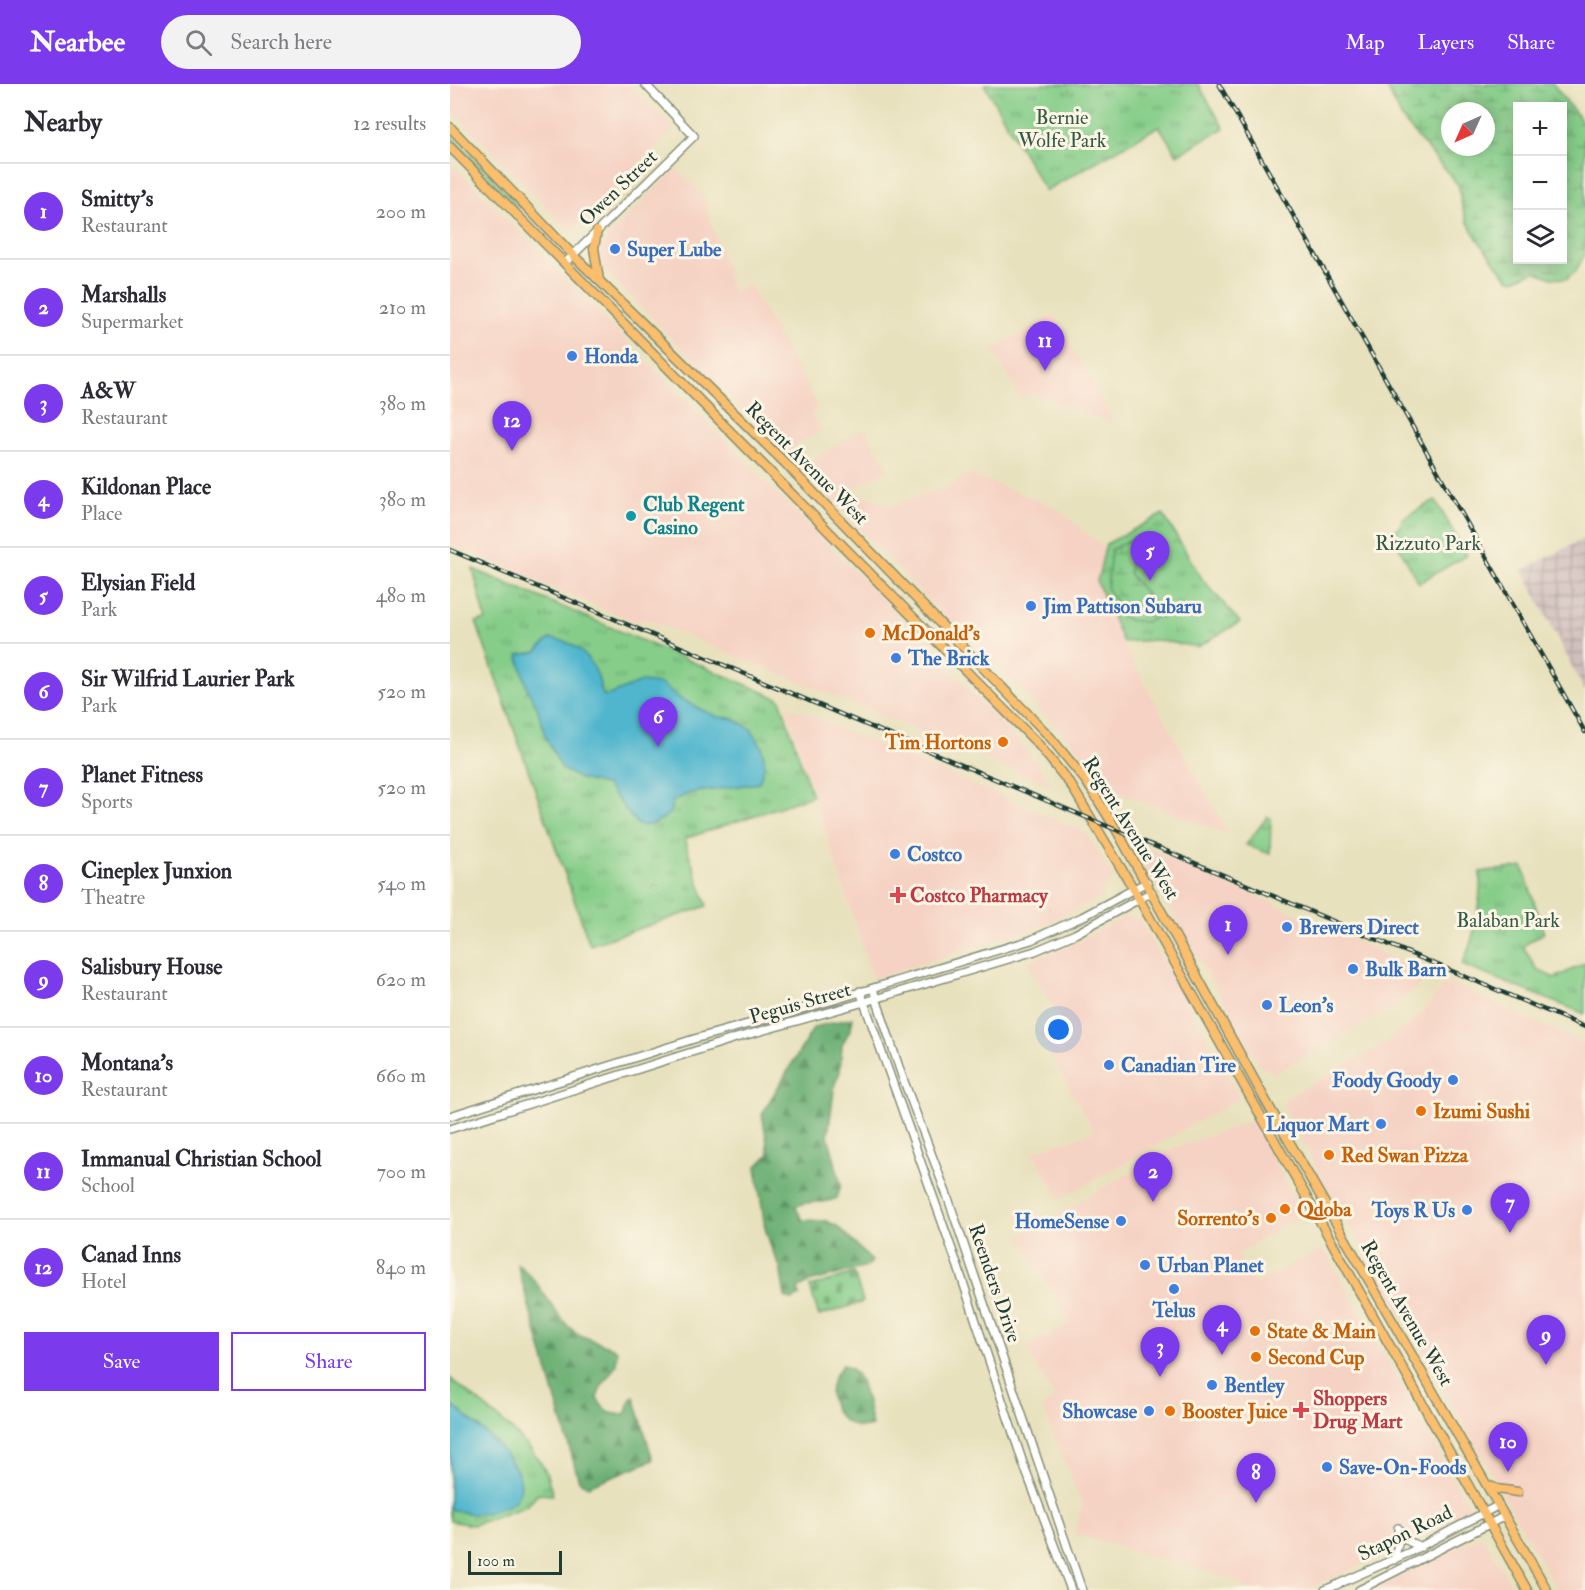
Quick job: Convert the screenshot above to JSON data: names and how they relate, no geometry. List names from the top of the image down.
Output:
{
  "streets": {
    "main road": ["Regent Avenue West"],
    "street": [
      "Owen Street",
      "Peguis Street",
      "Reenders Drive",
      "Stapon Road"
    ]
  },
  "crossings": [
    ["Owen Street", "Regent Avenue West"],
    ["Regent Avenue West", "Peguis Street"],
    ["Regent Avenue West", "Stapon Road"],
    ["Peguis Street", "Reenders Drive"]
  ],
  "parks": ["Bernie Wolfe Park", "Rizzuto Park", "Balaban Park"],
  "places": {
    "other": [
      "Super Lube",
      "Honda",
      "Club Regent Casino",
      "Jim Pattison Subaru",
      "McDonald's",
      "The Brick",
      "Tim Hortons",
      "Costco",
      "Brewers Direct",
      "Bulk Barn",
      "Leon's",
      "Canadian Tire",
      "Foody Goody",
      "Izumi Sushi",
      "Liquor Mart",
      "Red Swan Pizza",
      "Qdoba",
      "Toys R Us",
      "Sorrento's",
      "HomeSense",
      "Urban Planet",
      "Telus",
      "State & Main",
      "Second Cup",
      "Bentley",
      "Showcase",
      "Booster Juice",
      "Save-On-Foods"
    ],
    "health": ["Costco Pharmacy", "Shoppers Drug Mart"]
  },
  "scale_bar": "100 m",
  "north": "bottom left",
  "page": {
    "header": "Nearbee",
    "search": "Search here",
    "nav": ["Map", "Layers", "Share"],
    "heading": ["Nearby", "12 results"],
    "map_buttons": ["+", "−"],
    "list": [
      {
        "mark": "1",
        "name": "Smitty's",
        "note": "Restaurant",
        "value": "200 m"
      },
      {
        "mark": "2",
        "name": "Marshalls",
        "note": "Supermarket",
        "value": "210 m"
      },
      {
        "mark": "3",
        "name": "A&W",
        "note": "Restaurant",
        "value": "380 m"
      },
      {
        "mark": "4",
        "name": "Kildonan Place",
        "note": "Place",
        "value": "380 m"
      },
      {
        "mark": "5",
        "name": "Elysian Field",
        "note": "Park",
        "value": "480 m"
      },
      {
        "mark": "6",
        "name": "Sir Wilfrid Laurier Park",
        "note": "Park",
        "value": "520 m"
      },
      {
        "mark": "7",
        "name": "Planet Fitness",
        "note": "Sports",
        "value": "520 m"
      },
      {
        "mark": "8",
        "name": "Cineplex Junxion",
        "note": "Theatre",
        "value": "540 m"
      },
      {
        "mark": "9",
        "name": "Salisbury House",
        "note": "Restaurant",
        "value": "620 m"
      },
      {
        "mark": "10",
        "name": "Montana's",
        "note": "Restaurant",
        "value": "660 m"
      },
      {
        "mark": "11",
        "name": "Immanual Christian School",
        "note": "School",
        "value": "700 m"
      },
      {
        "mark": "12",
        "name": "Canad Inns",
        "note": "Hotel",
        "value": "840 m"
      }
    ],
    "pins": [
      "11",
      "12",
      "5",
      "6",
      "1",
      "2",
      "7",
      "4",
      "9",
      "3",
      "10",
      "8"
    ],
    "buttons": ["Save", "Share"],
    "scale": "100 m"
  }
}
